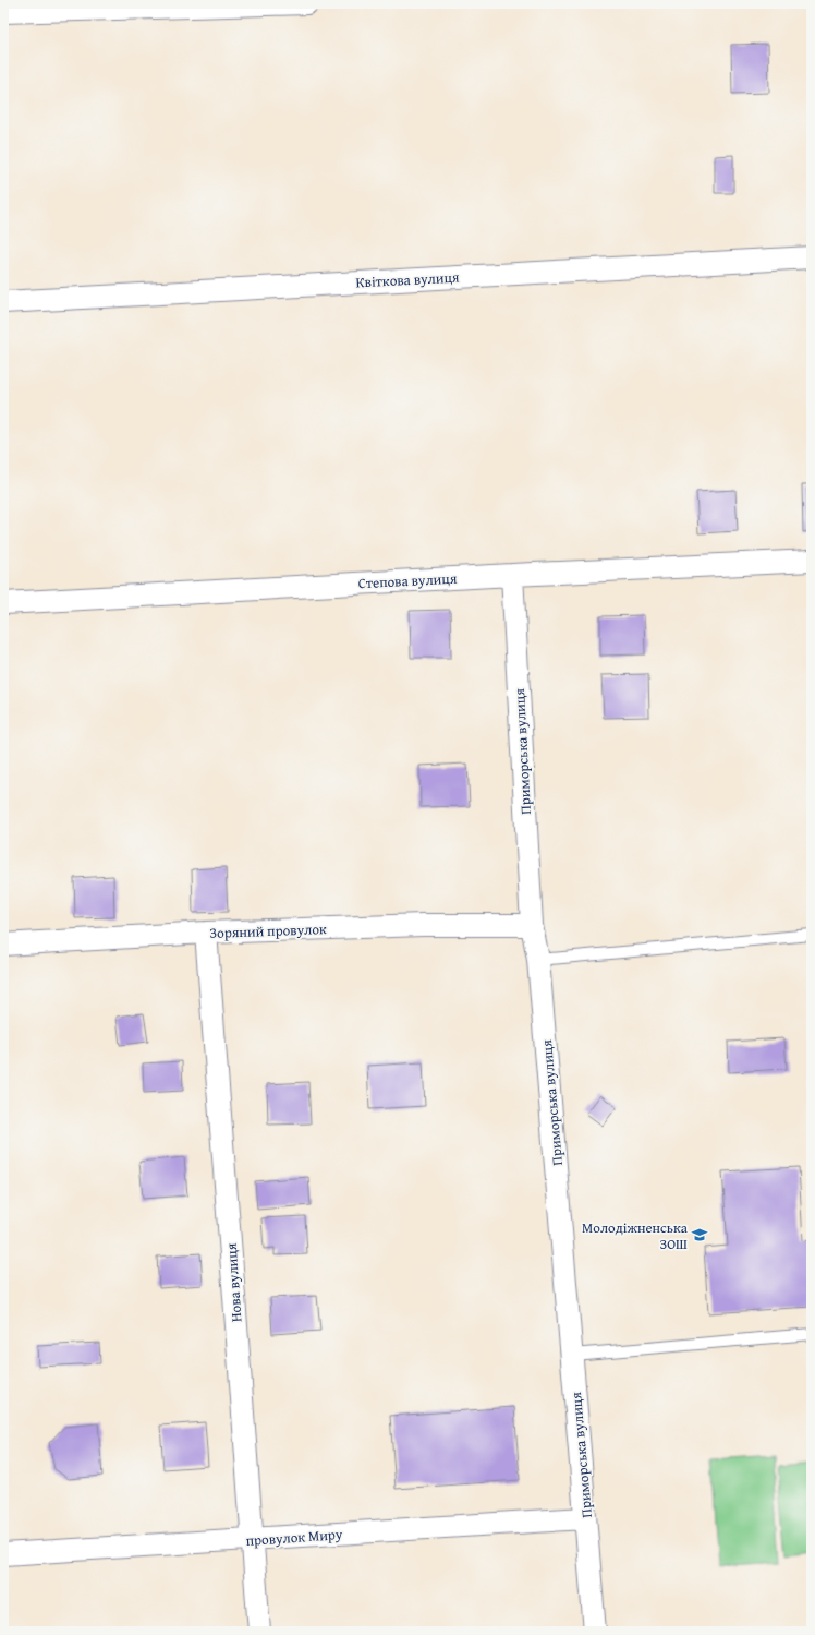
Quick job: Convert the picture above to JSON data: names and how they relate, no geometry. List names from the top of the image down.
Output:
{
  "streets": {
    "street": [
      "Квіткова вулиця",
      "Степова вулиця",
      "Приморська вулиця",
      "Зоряний провулок",
      "Нова вулиця",
      "провулок Миру"
    ]
  },
  "crossings": [
    ["Степова вулиця", "Приморська вулиця"],
    ["Приморська вулиця", "Зоряний провулок"],
    ["Приморська вулиця", "провулок Миру"],
    ["Зоряний провулок", "Нова вулиця"],
    ["Нова вулиця", "провулок Миру"]
  ],
  "places": {
    "school or university": ["Молодіжненська ЗОШ"]
  }
}
